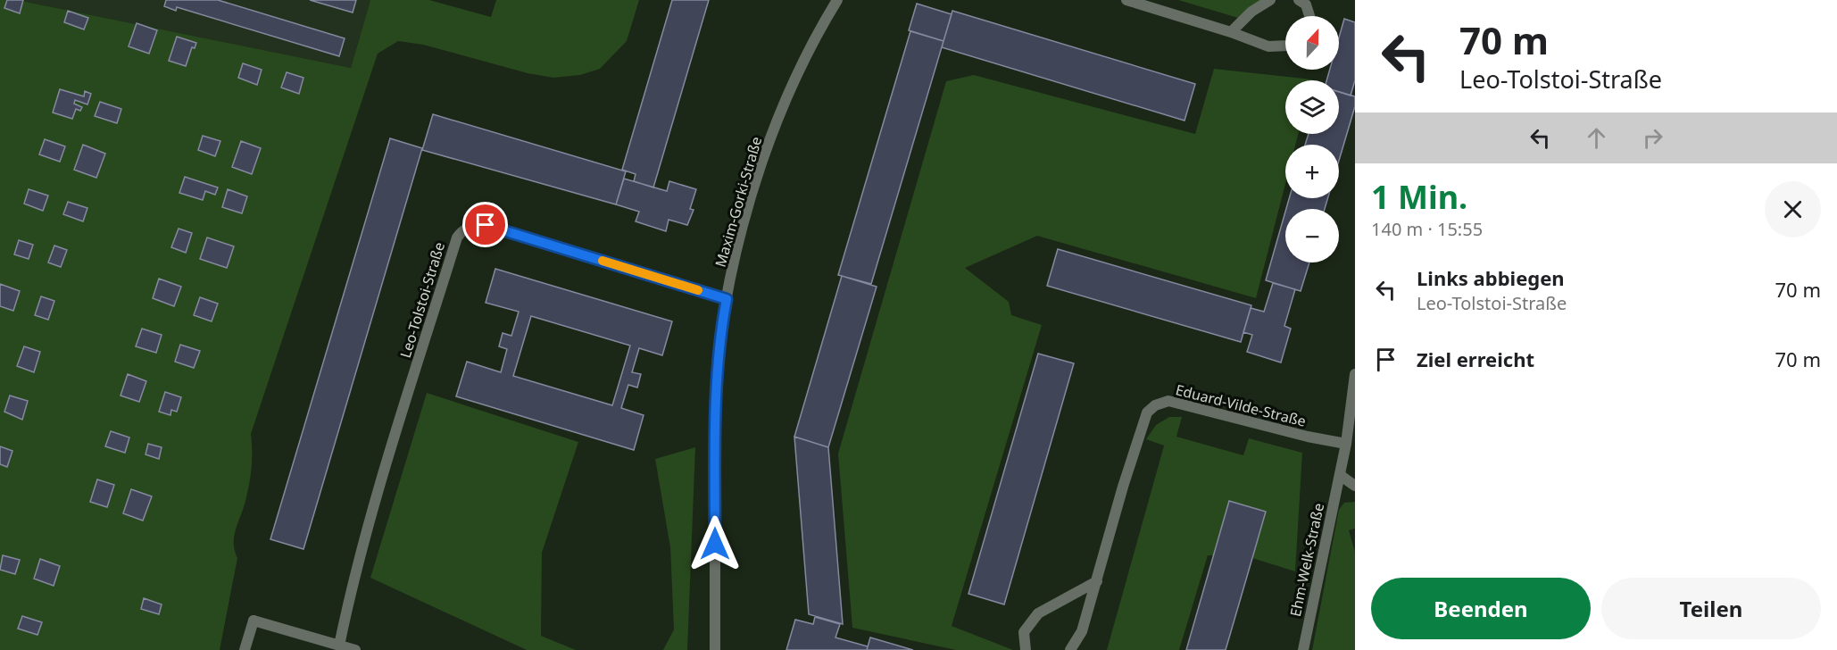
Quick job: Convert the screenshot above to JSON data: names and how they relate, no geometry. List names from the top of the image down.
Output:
{
  "streets": {
    "street": [
      "Maxim-Gorki-Straße",
      "Leo-Tolstoi-Straße",
      "Eduard-Vilde-Straße",
      "Ehm-Welk-Straße"
    ]
  },
  "crossings": [
    ["Maxim-Gorki-Straße", "Leo-Tolstoi-Straße"],
    ["Eduard-Vilde-Straße", "Ehm-Welk-Straße"]
  ],
  "north": "top",
  "page": {
    "turn": ["70 m", "Leo-Tolstoi-Straße"],
    "map_buttons": ["+", "−"],
    "heading": ["1 Min.", "140 m · 15:55"],
    "list": [
      {
        "name": "Links abbiegen",
        "note": "Leo-Tolstoi-Straße",
        "value": "70 m"
      },
      {
        "name": "Ziel erreicht",
        "value": "70 m"
      }
    ],
    "buttons": ["Beenden", "Teilen"]
  }
}
